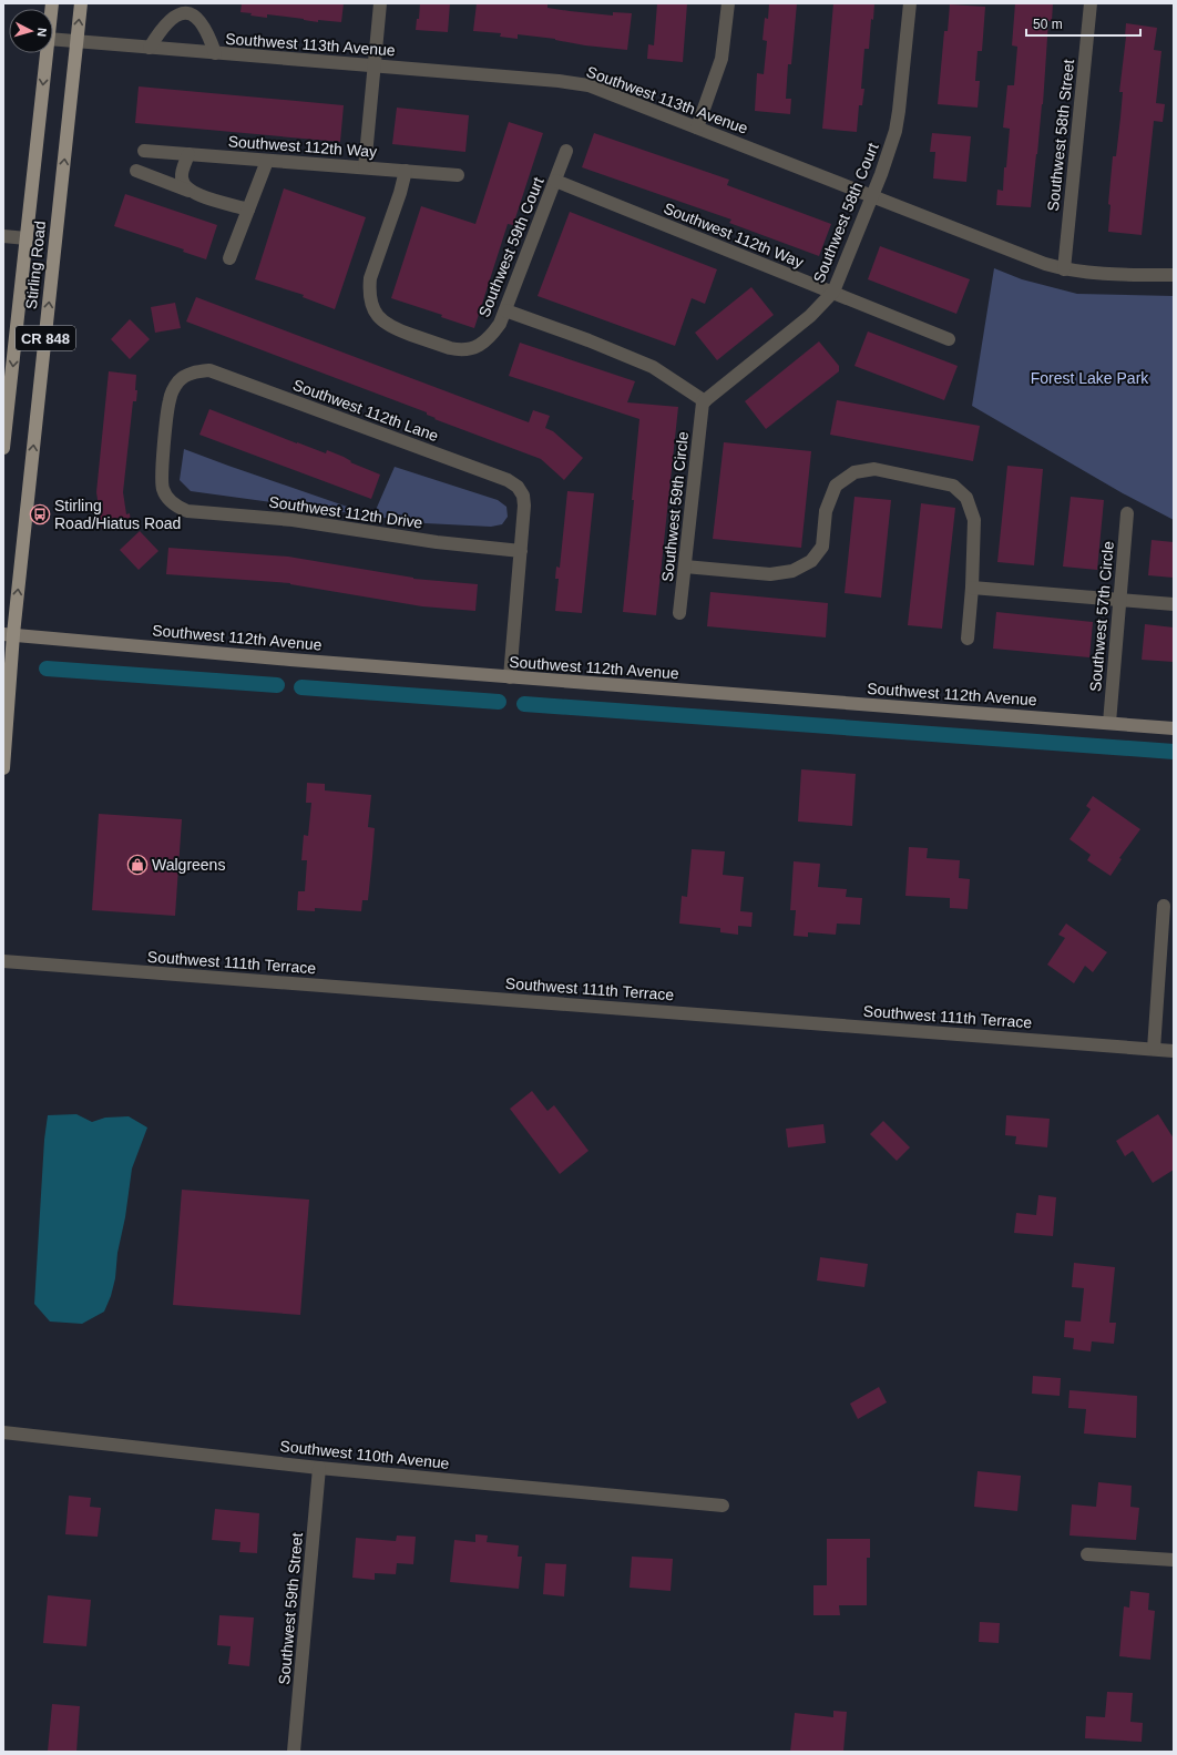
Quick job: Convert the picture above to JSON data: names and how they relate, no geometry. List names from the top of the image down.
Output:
{
  "streets": {
    "main road": ["Stirling Road", "CR 848"],
    "street": [
      "Southwest 113th Avenue",
      "Southwest 58th Street",
      "Southwest 112th Way",
      "Southwest 58th Court",
      "Southwest 59th Court",
      "Southwest 112th Lane",
      "Southwest 59th Circle",
      "Southwest 112th Drive",
      "Southwest 57th Circle",
      "Southwest 112th Avenue",
      "Southwest 111th Terrace",
      "Southwest 110th Avenue",
      "Southwest 59th Street"
    ]
  },
  "crossings": [
    ["Southwest 113th Avenue", "Southwest 58th Street"],
    ["Southwest 113th Avenue", "Southwest 58th Court"],
    ["Southwest 113th Avenue", "Stirling Road"],
    ["Southwest 112th Way", "Southwest 58th Court"],
    ["Southwest 112th Way", "Southwest 59th Court"],
    ["Southwest 58th Court", "Southwest 59th Circle"],
    ["Stirling Road", "Southwest 112th Avenue"],
    ["Southwest 112th Lane", "Southwest 112th Drive"],
    ["Southwest 57th Circle", "Southwest 112th Avenue"],
    ["Southwest 110th Avenue", "Southwest 59th Street"]
  ],
  "parks": ["Forest Lake Park"],
  "places": {
    "bus stop": ["Stirling Road/Hiatus Road"],
    "shop": ["Walgreens"]
  },
  "scale_bar": "50 m",
  "north": "right"
}
